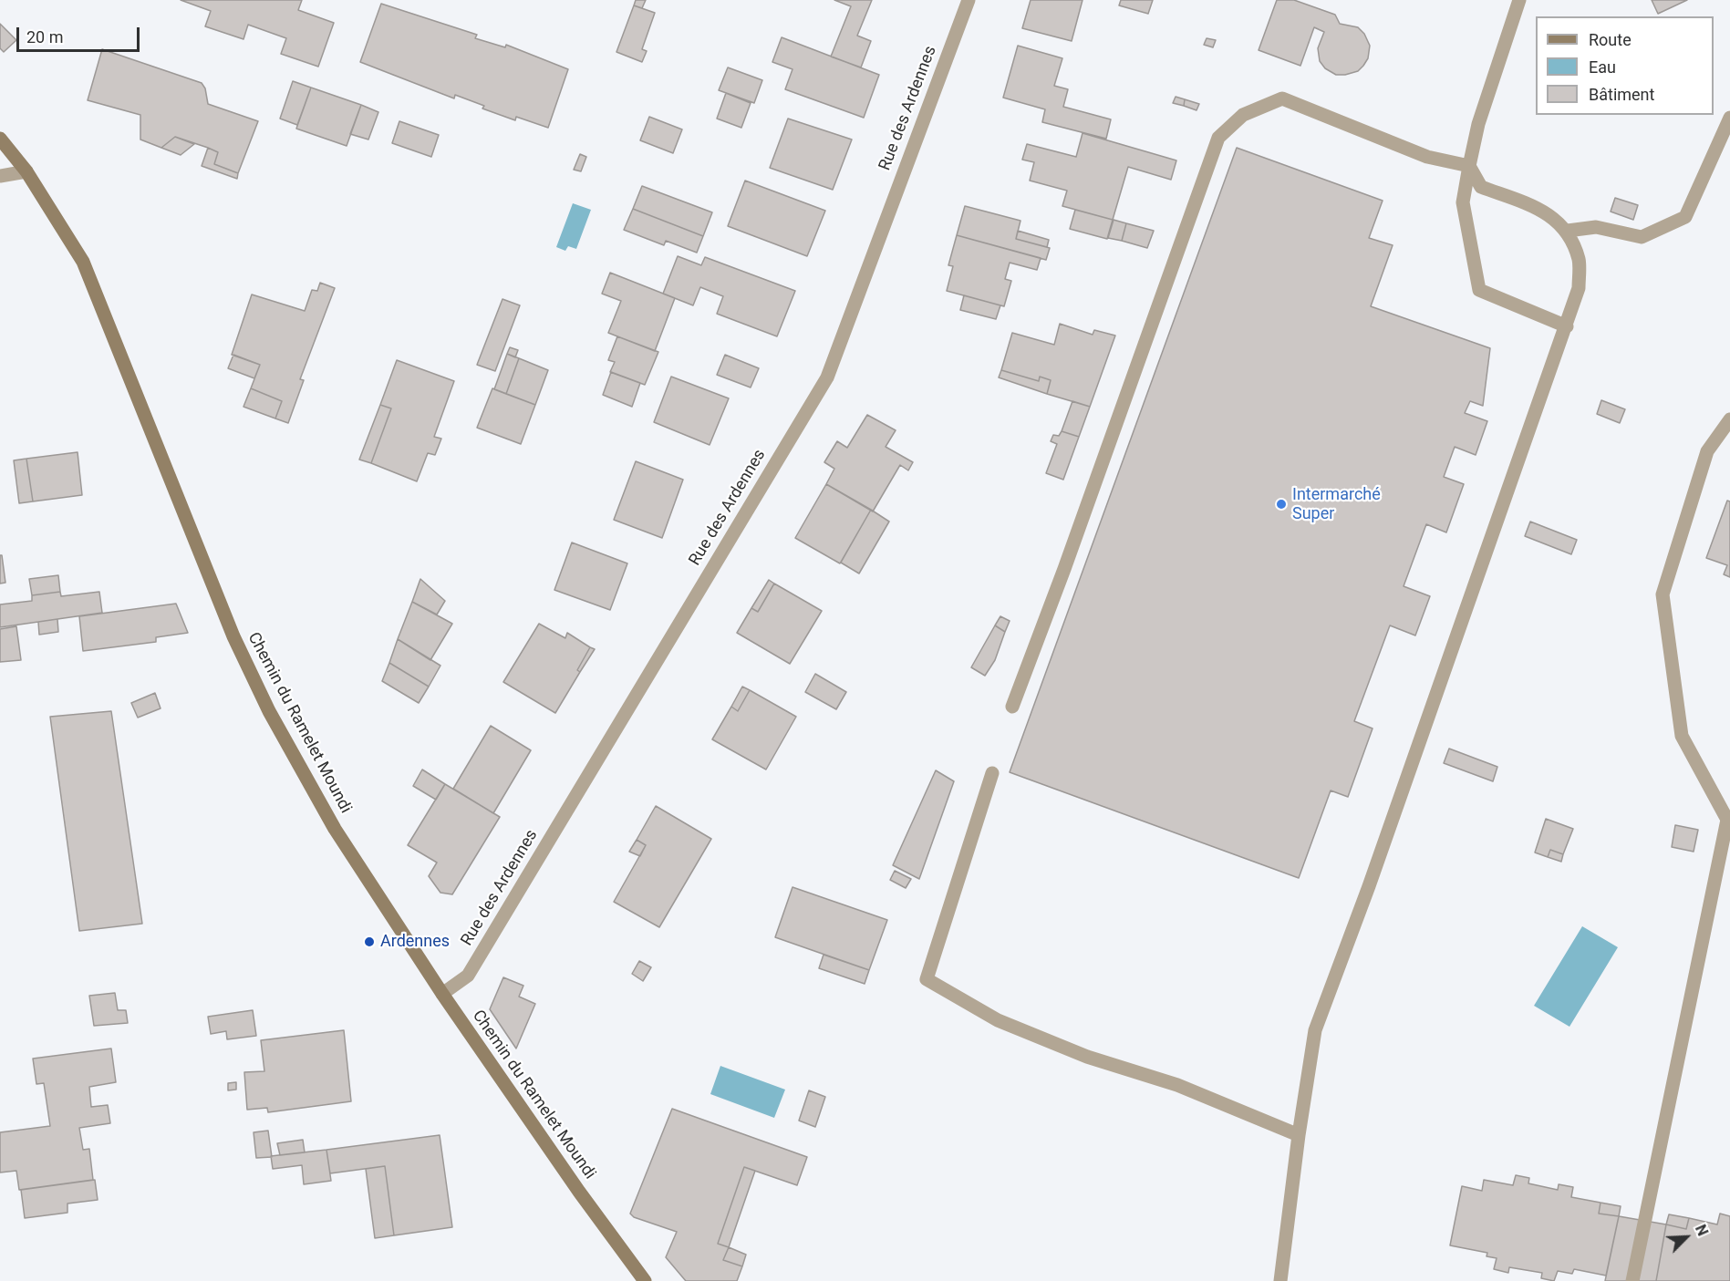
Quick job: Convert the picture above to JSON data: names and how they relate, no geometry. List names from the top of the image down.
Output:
{
  "streets": {
    "main road": ["Chemin du Ramelet Moundi"],
    "street": ["Rue des Ardennes"]
  },
  "crossings": [
    ["Rue des Ardennes", "Chemin du Ramelet Moundi"]
  ],
  "places": ["Intermarché Super", "Ardennes"],
  "legend": ["Route", "Eau", "Bâtiment"],
  "scale_bar": "20 m",
  "north": "top right"
}
